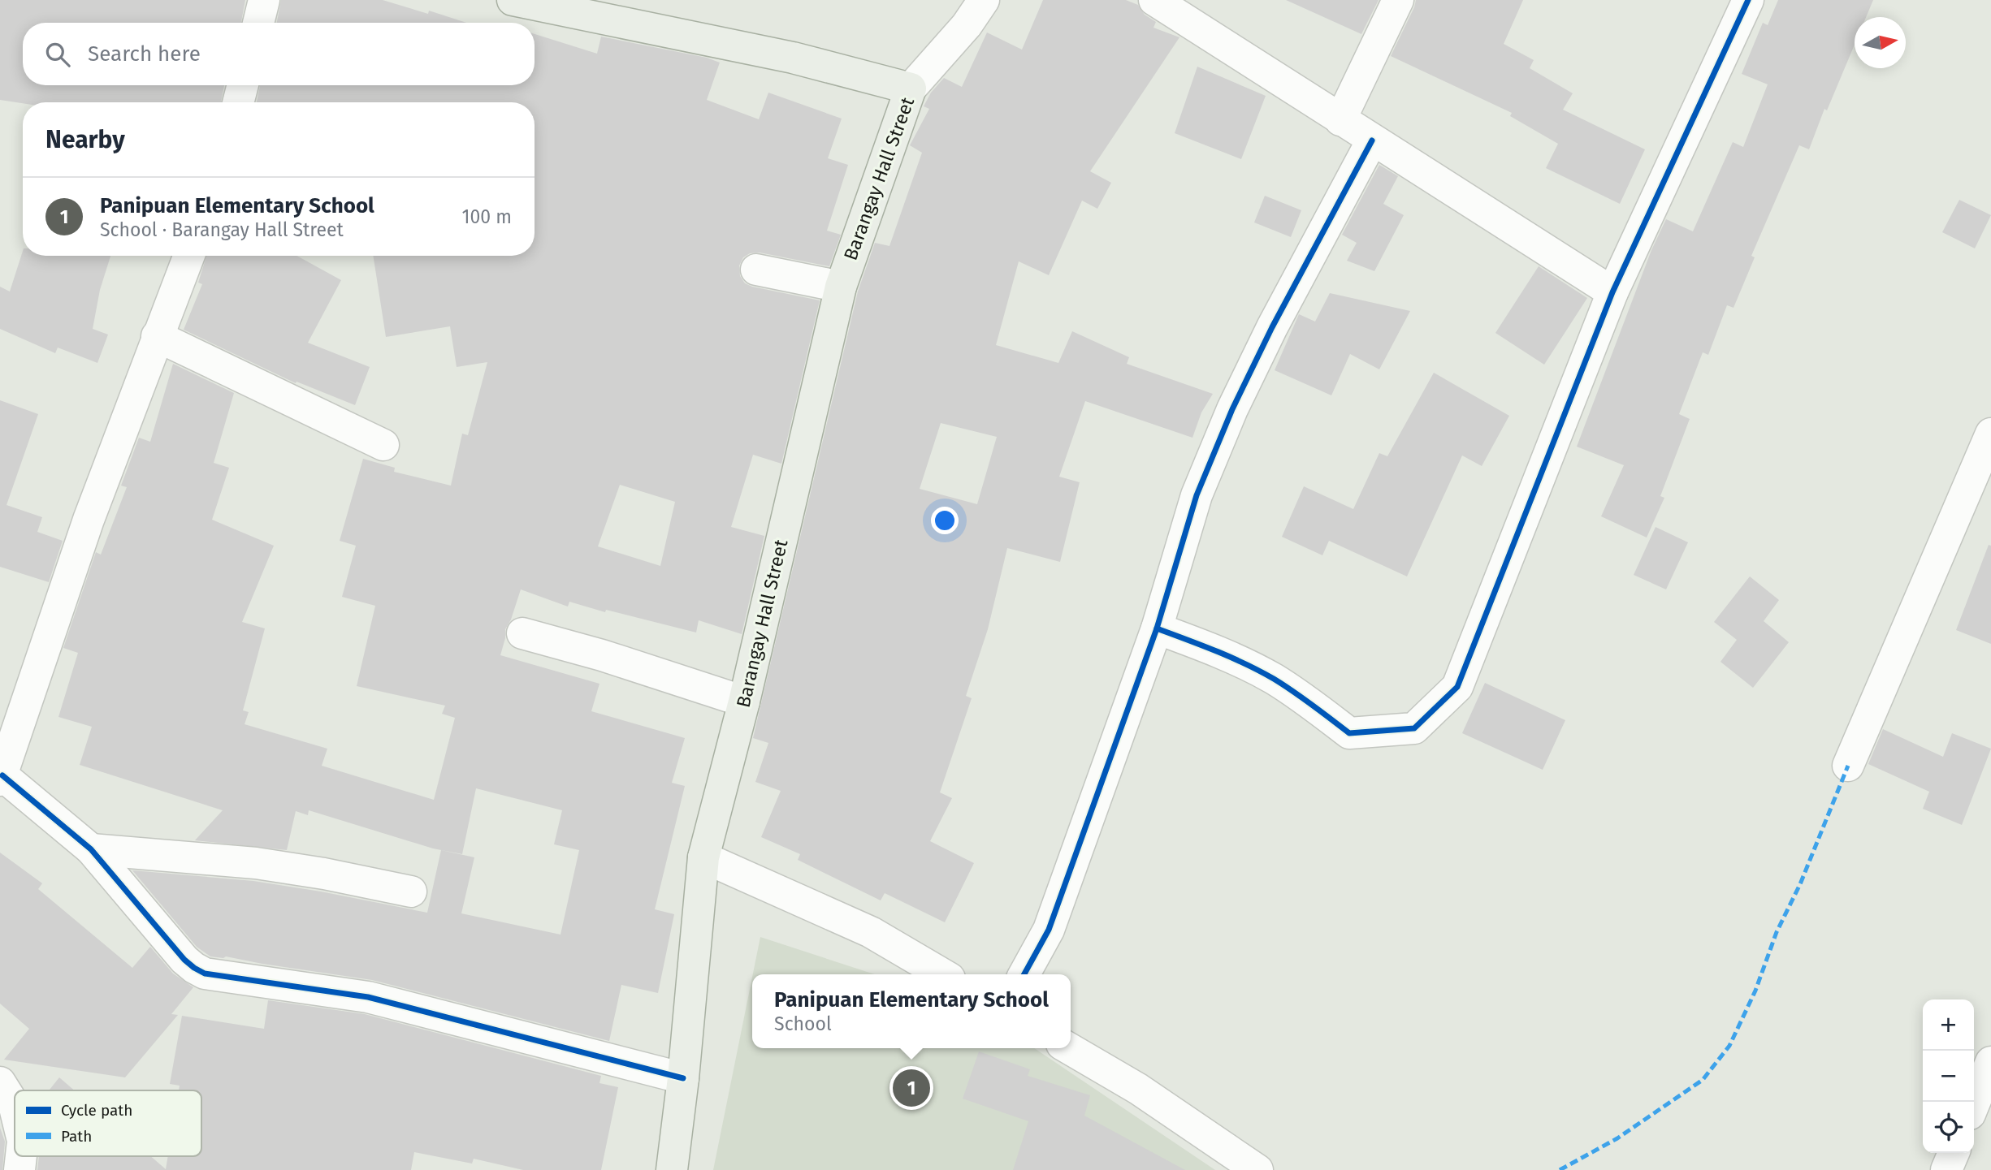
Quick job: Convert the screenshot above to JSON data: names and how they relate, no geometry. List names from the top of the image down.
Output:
{
  "streets": {
    "main road": ["Barangay Hall Street"]
  },
  "legend": ["Cycle path", "Path"],
  "north": "right",
  "page": {
    "search": "Search here",
    "heading": "Nearby",
    "list": [
      {
        "mark": "1",
        "name": "Panipuan Elementary School",
        "note": "School · Barangay Hall Street",
        "value": "100 m"
      }
    ],
    "popup": ["Panipuan Elementary School", "School"],
    "map_buttons": ["+", "−"],
    "pins": "1"
  }
}
